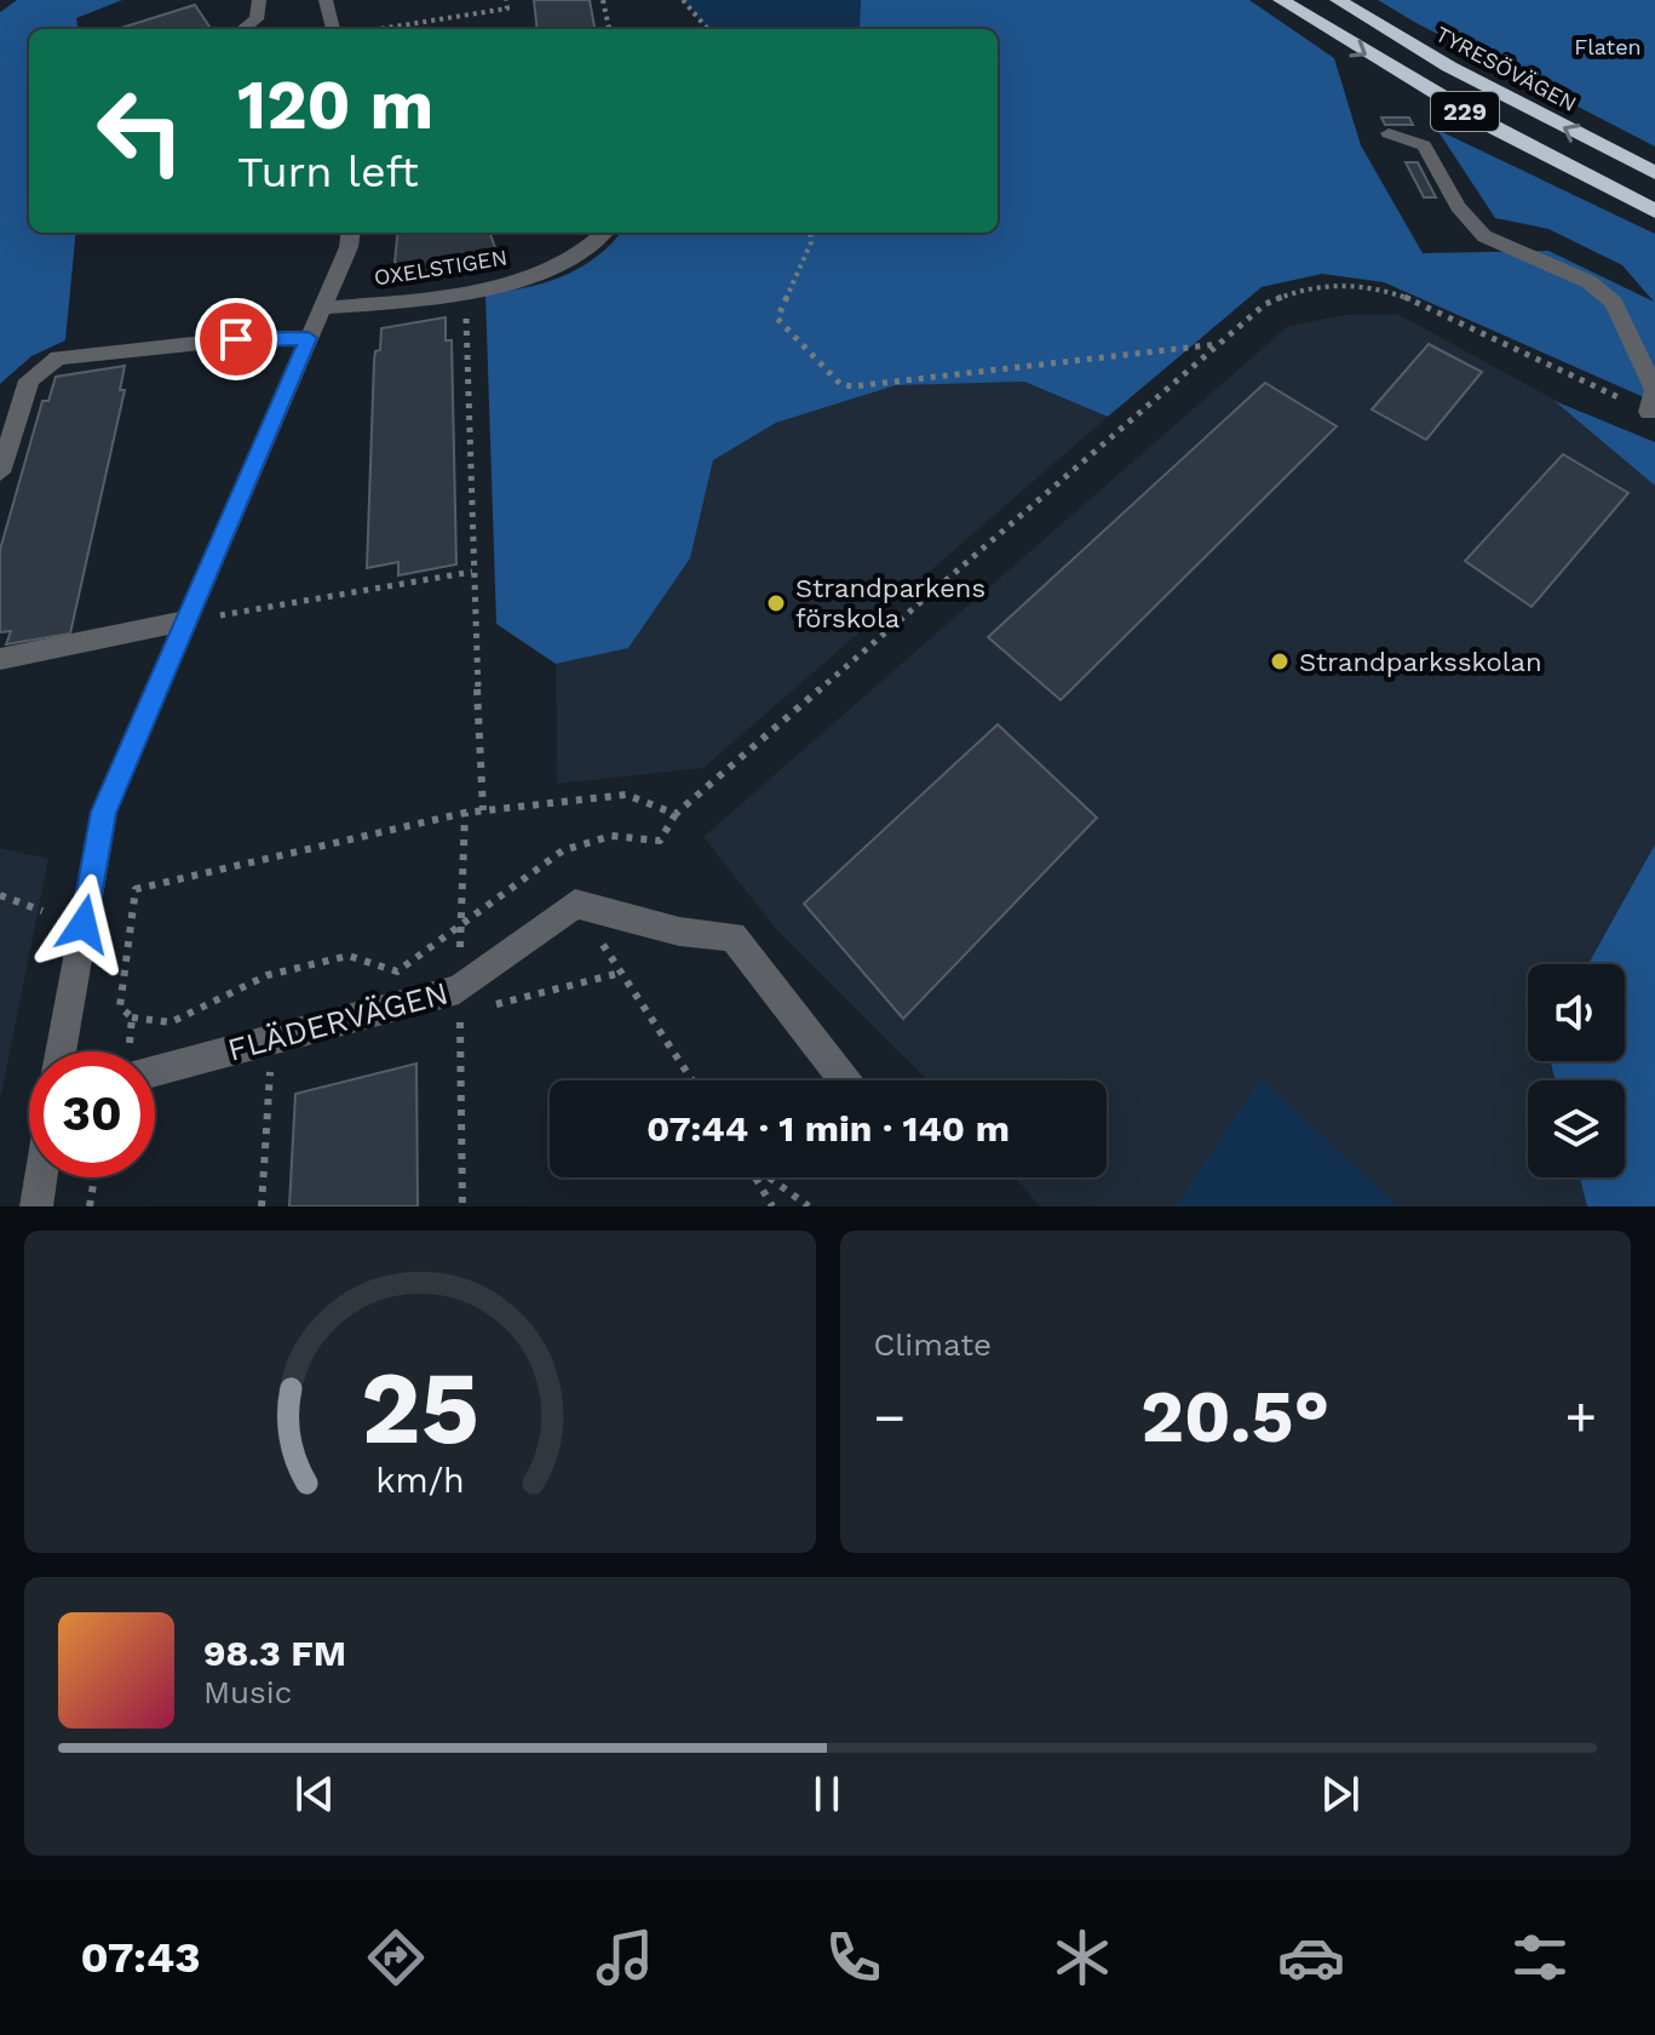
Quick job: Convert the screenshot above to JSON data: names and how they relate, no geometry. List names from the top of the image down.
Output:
{
  "streets": {
    "highway": ["TYRESÖVÄGEN", "229"],
    "street": ["OXELSTIGEN", "FLÄDERVÄGEN"]
  },
  "parks": ["Flaten"],
  "places": ["Strandparkens förskola", "Strandparksskolan"],
  "page": {
    "turn": ["120 m", "Turn left"],
    "limit": "30",
    "trip": "07:44 · 1 min · 140 m",
    "tile": "Climate",
    "heat": ["−", "20.5°", "+"],
    "song": ["98.3 FM", "Music"],
    "tabs": "07:43",
    "gauge": ["25", "km/h"]
  }
}
